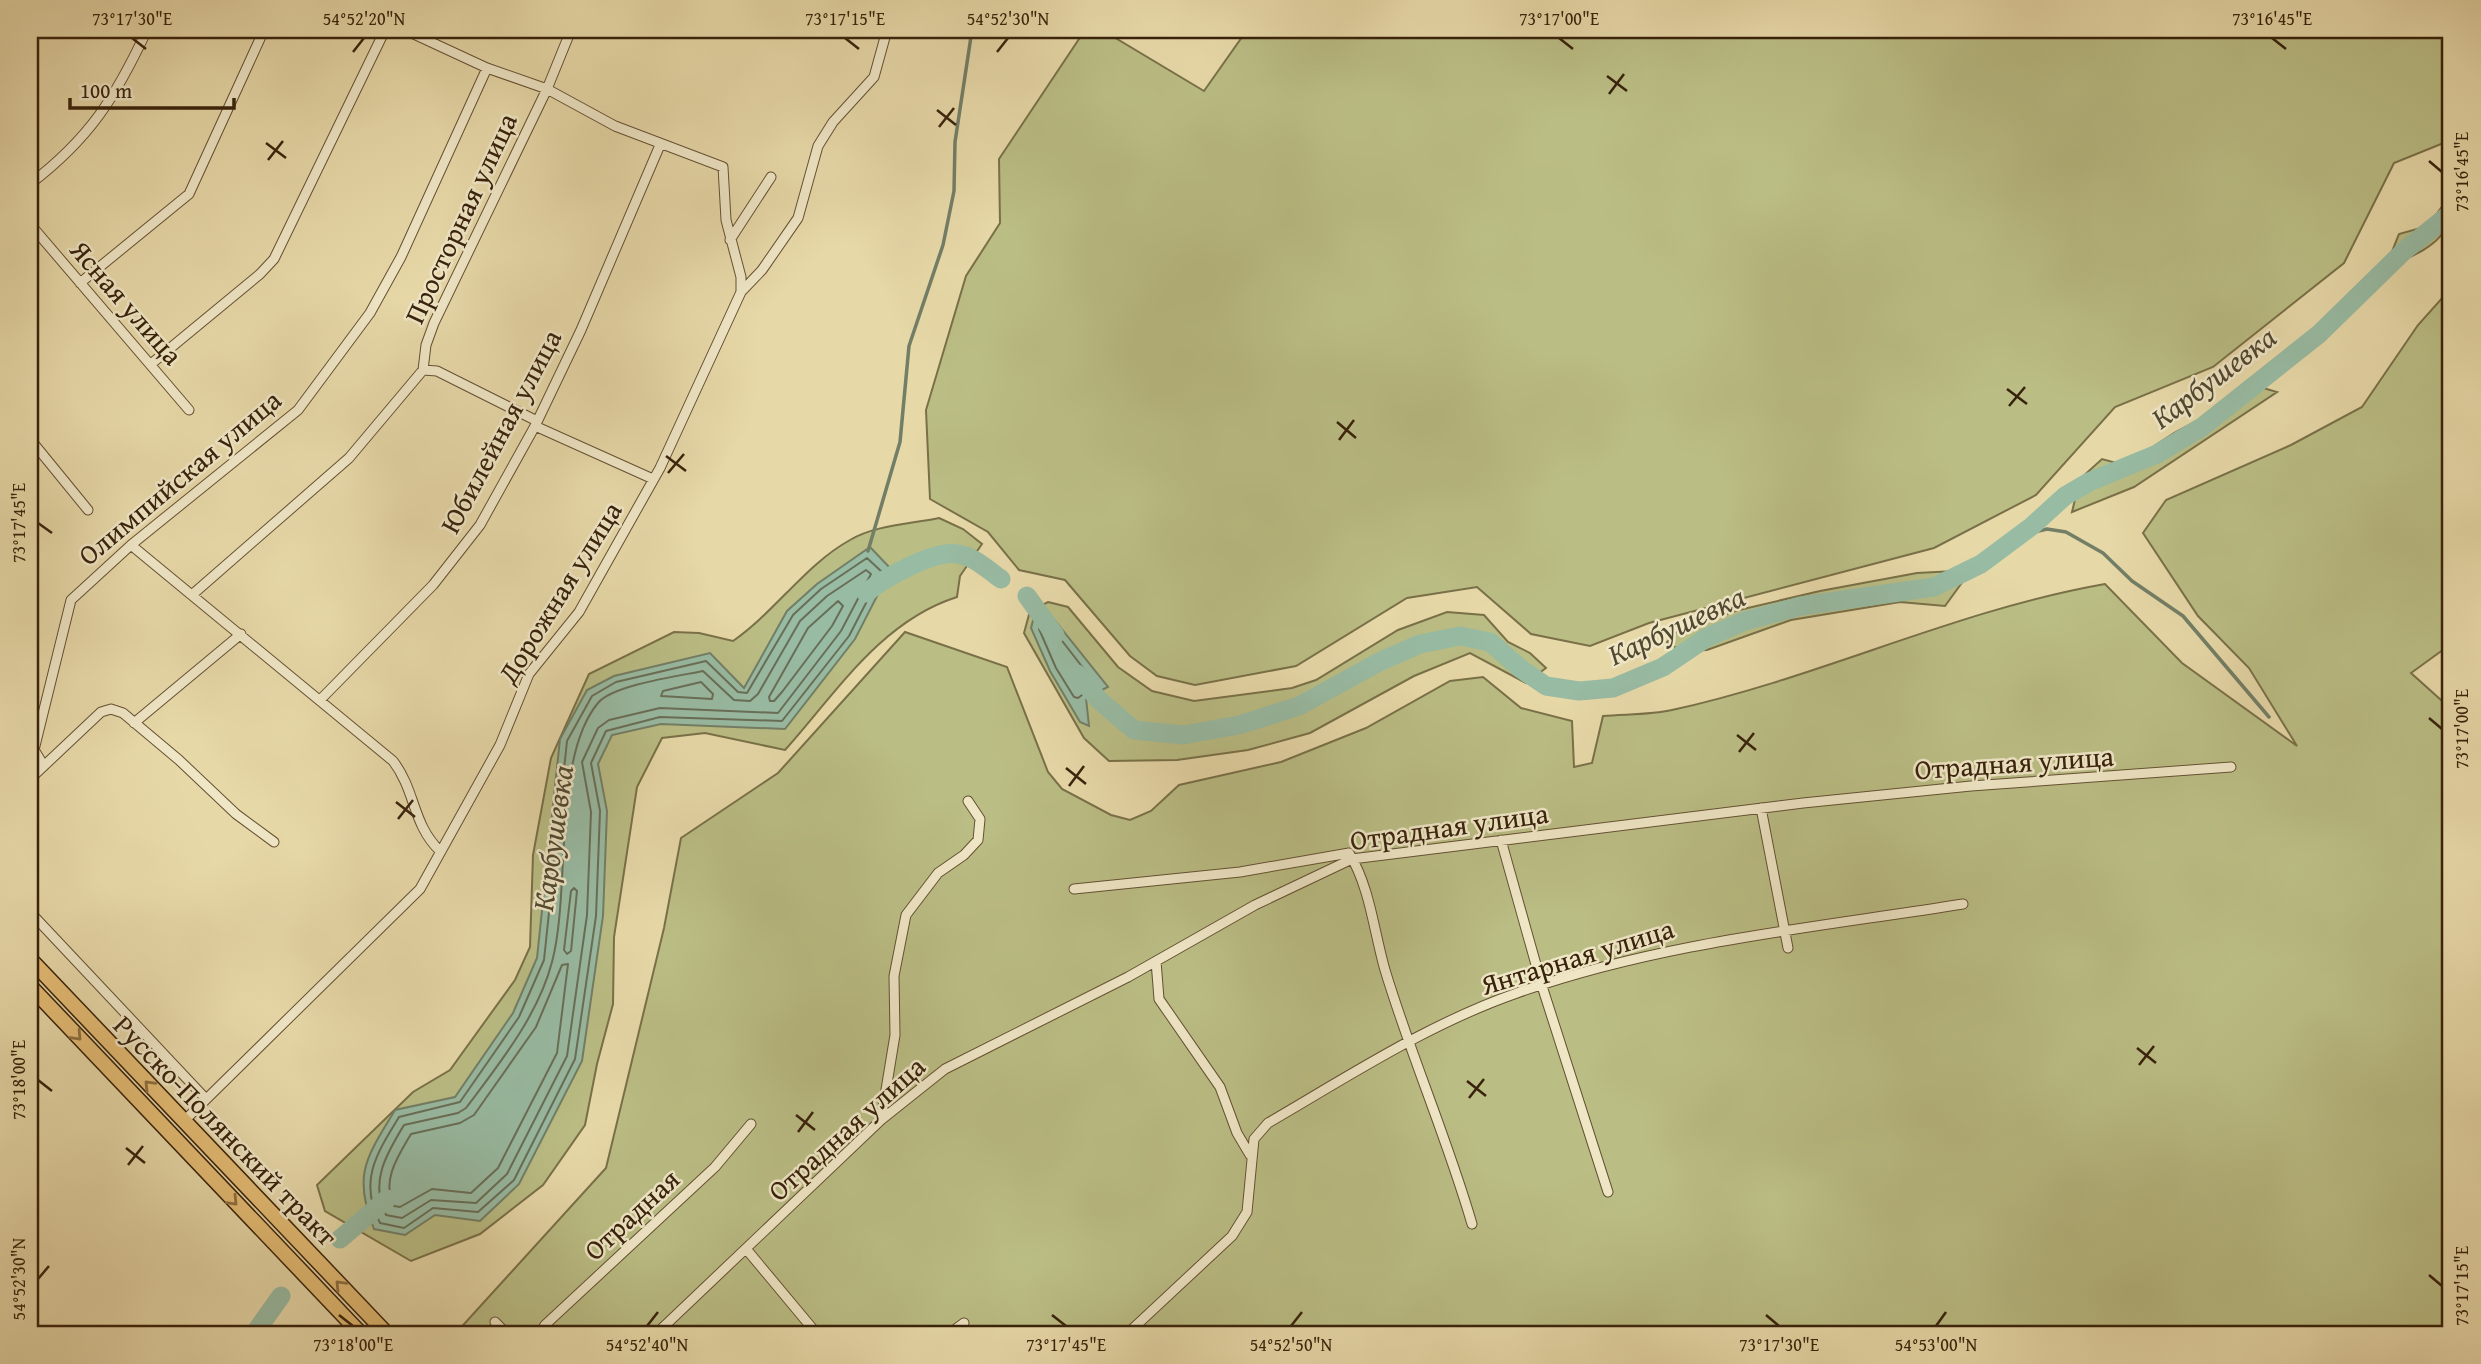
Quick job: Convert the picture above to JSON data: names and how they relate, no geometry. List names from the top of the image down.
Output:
{
  "streets": {
    "main road": ["Русско-Полянский тракт"],
    "street": [
      "Просторная улица",
      "Ясная улица",
      "Юбилейная улица",
      "Олимпийская улица",
      "Дорожная улица",
      "Отрадная улица",
      "Янтарная улица",
      "Отрадная"
    ]
  },
  "crossings": [
    ["Дорожная улица", "Русско-Полянский тракт"]
  ],
  "water": ["Карбушевка"],
  "scale_bar": "100 m",
  "coordinates": [
    "73°17'30\"E",
    "54°52'20\"N",
    "73°17'15\"E",
    "54°52'30\"N",
    "73°17'00\"E",
    "73°16'45\"E",
    "73°17'45\"E",
    "73°18'00\"E",
    "54°52'40\"N",
    "54°52'50\"N",
    "54°53'00\"N"
  ]
}
